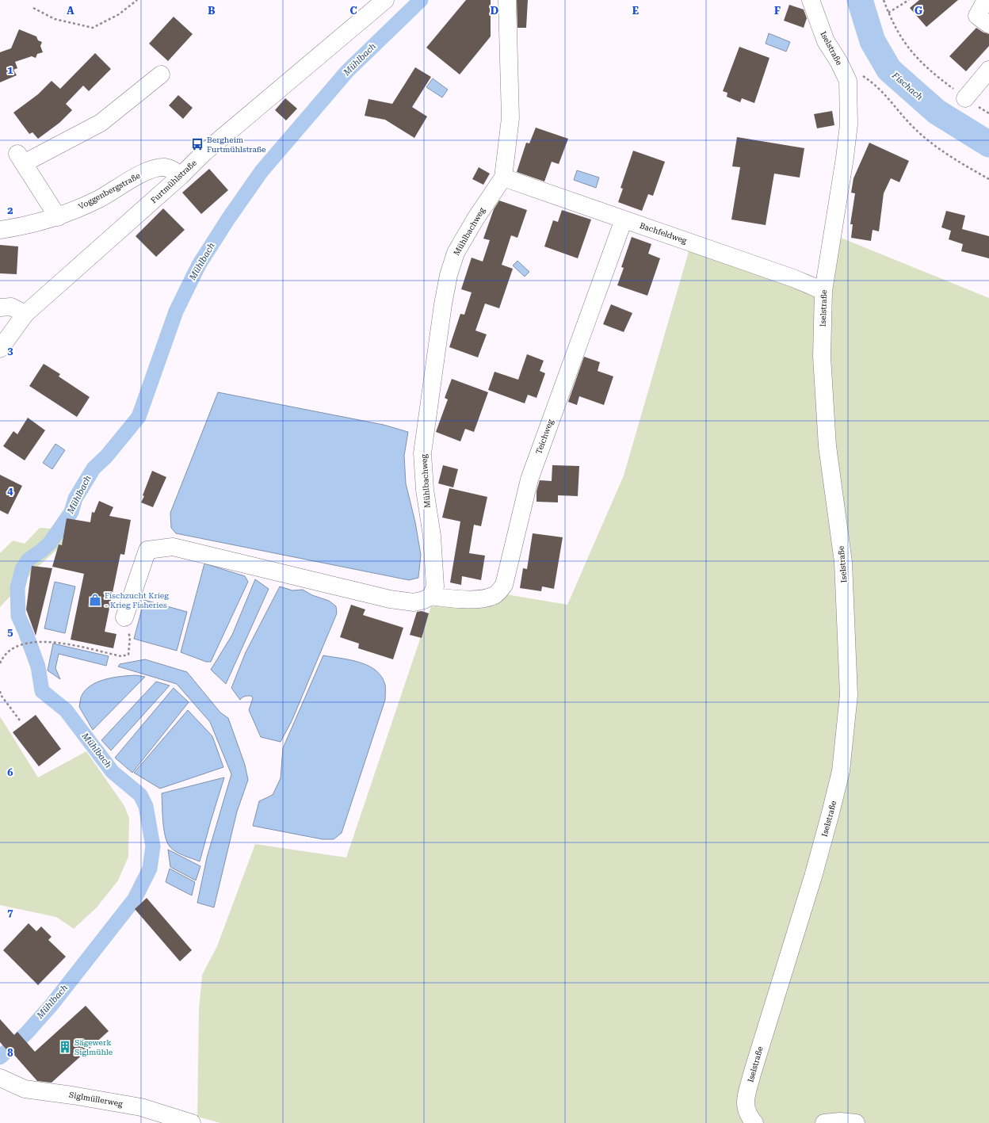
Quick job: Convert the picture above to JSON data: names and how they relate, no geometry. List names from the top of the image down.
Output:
{
  "streets": {
    "street": [
      "Iselstraße",
      "Furtmühlstraße",
      "Voggenbergstraße",
      "Mühlbachweg",
      "Bachfeldweg",
      "Teichweg",
      "Siglmüllerweg"
    ]
  },
  "crossings": [
    ["Iselstraße", "Bachfeldweg"],
    ["Furtmühlstraße", "Voggenbergstraße"],
    ["Mühlbachweg", "Bachfeldweg"],
    ["Mühlbachweg", "Teichweg"],
    ["Bachfeldweg", "Teichweg"]
  ],
  "water": ["Mühlbach", "Fischach"],
  "places": {
    "bus stop": ["Bergheim Furtmühlstraße"],
    "shop": ["Fischzucht Krieg - Krieg Fisheries"],
    "building": ["Sägewerk Siglmühle"]
  },
  "grid": {
    "columns": [
      "A",
      "B",
      "C",
      "D",
      "E",
      "F",
      "G"
    ],
    "rows": [
      "1",
      "2",
      "3",
      "4",
      "5",
      "6",
      "7",
      "8"
    ]
  }
}
